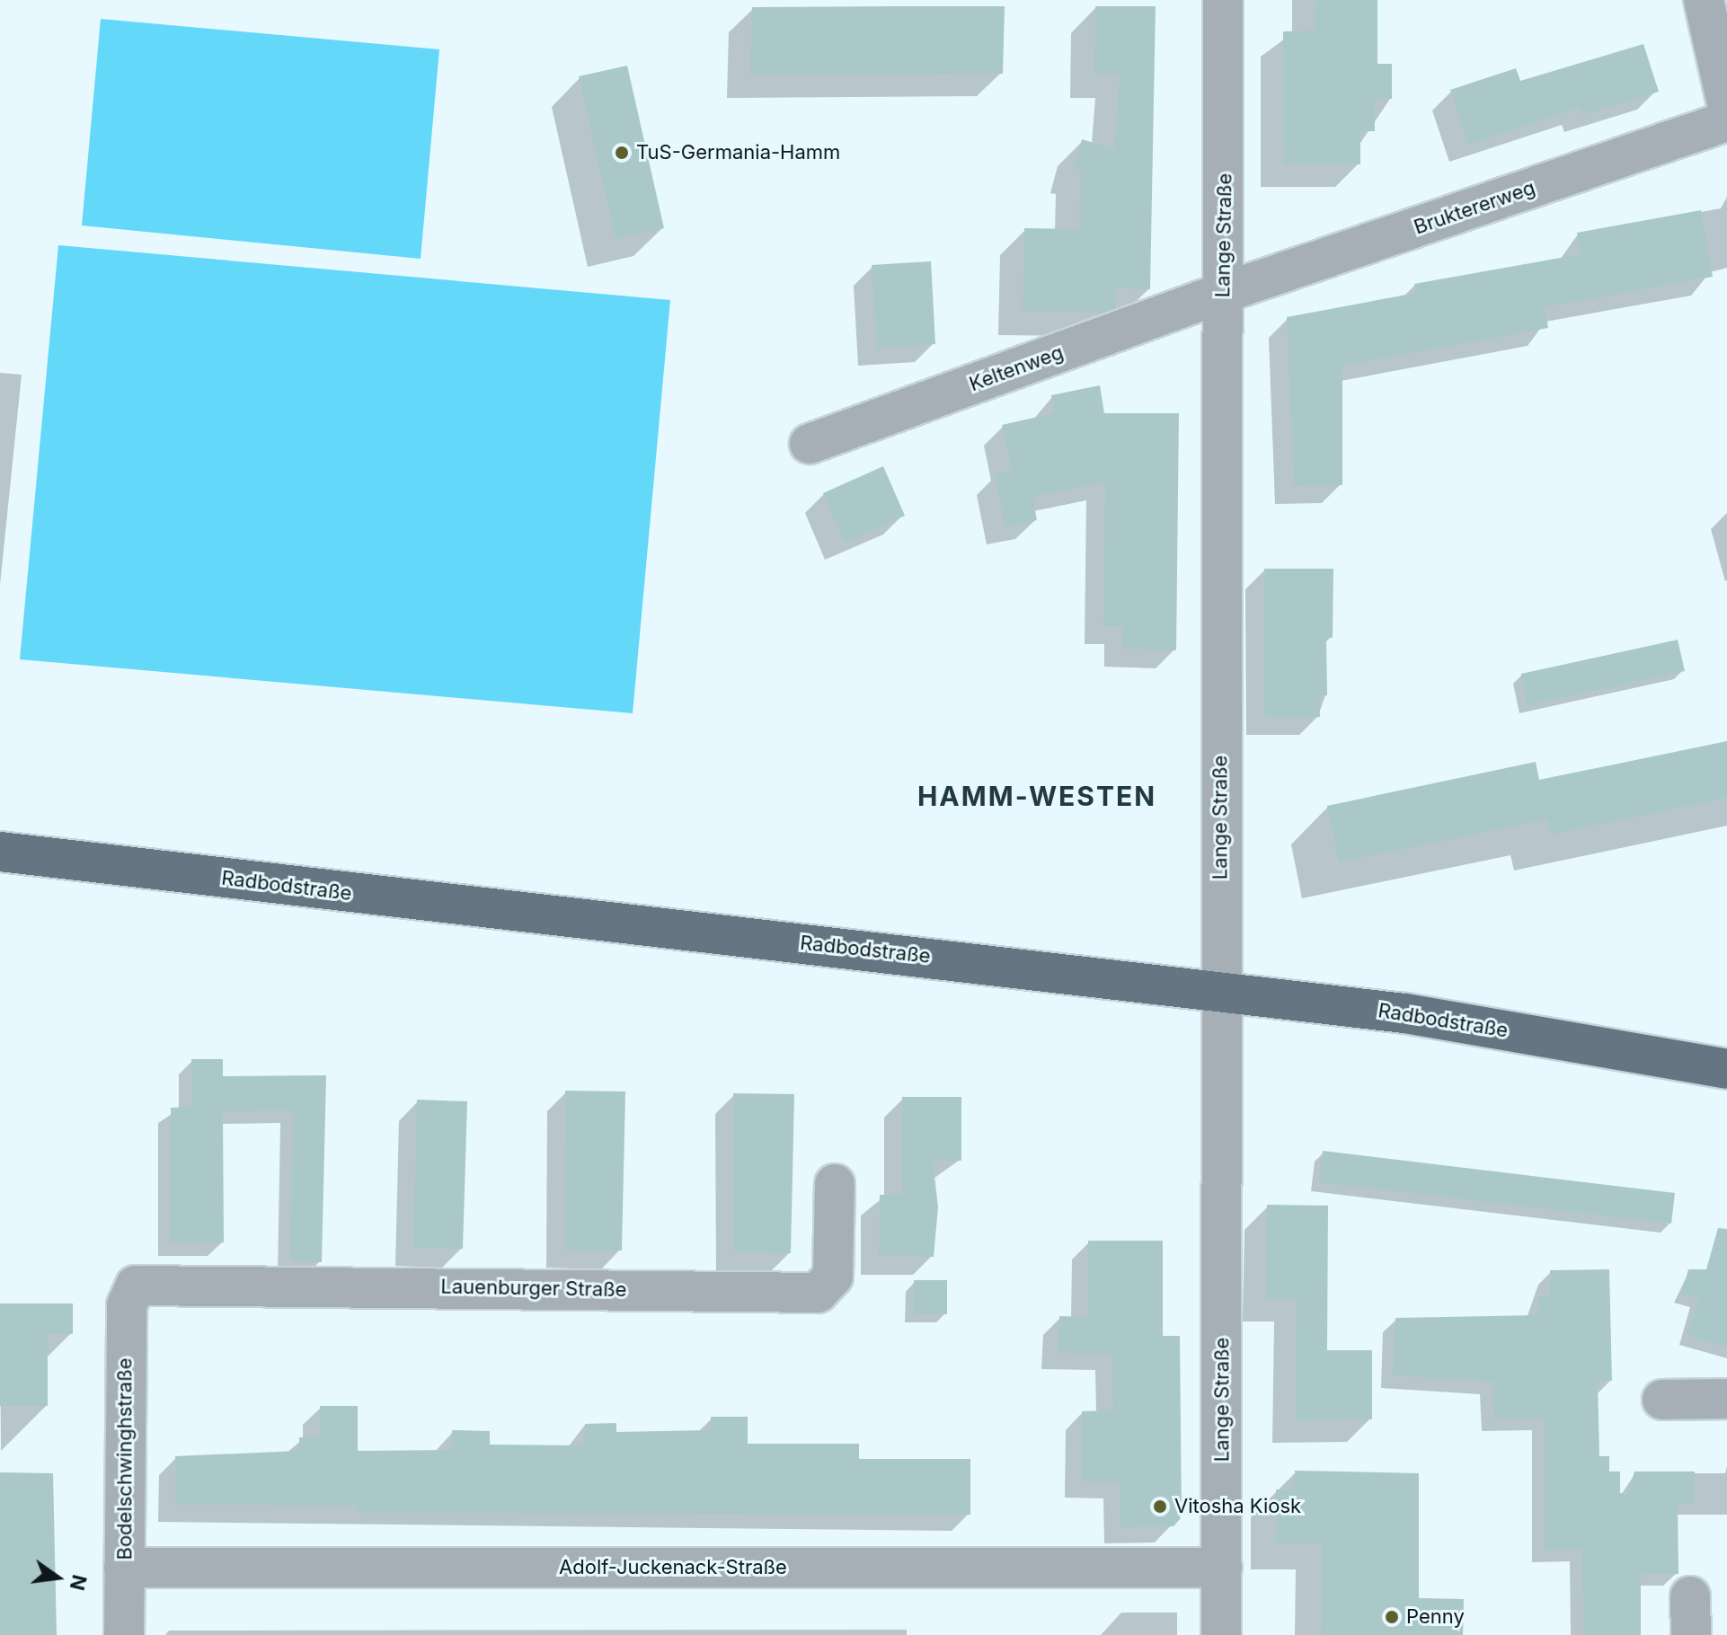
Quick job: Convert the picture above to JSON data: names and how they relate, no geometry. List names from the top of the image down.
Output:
{
  "streets": {
    "main road": ["Radbodstraße"],
    "street": [
      "Bruktererweg",
      "Lange Straße",
      "Keltenweg",
      "Lauenburger Straße",
      "Bodelschwinghstraße",
      "Adolf-Juckenack-Straße"
    ]
  },
  "crossings": [
    ["Bruktererweg", "Lange Straße"],
    ["Bruktererweg", "Keltenweg"],
    ["Lange Straße", "Keltenweg"],
    ["Lange Straße", "Radbodstraße"],
    ["Lange Straße", "Adolf-Juckenack-Straße"],
    ["Lauenburger Straße", "Bodelschwinghstraße"],
    ["Bodelschwinghstraße", "Adolf-Juckenack-Straße"]
  ],
  "districts": ["HAMM-WESTEN"],
  "places": ["TuS-Germania-Hamm", "Vitosha Kiosk", "Penny"],
  "north": "right"
}
